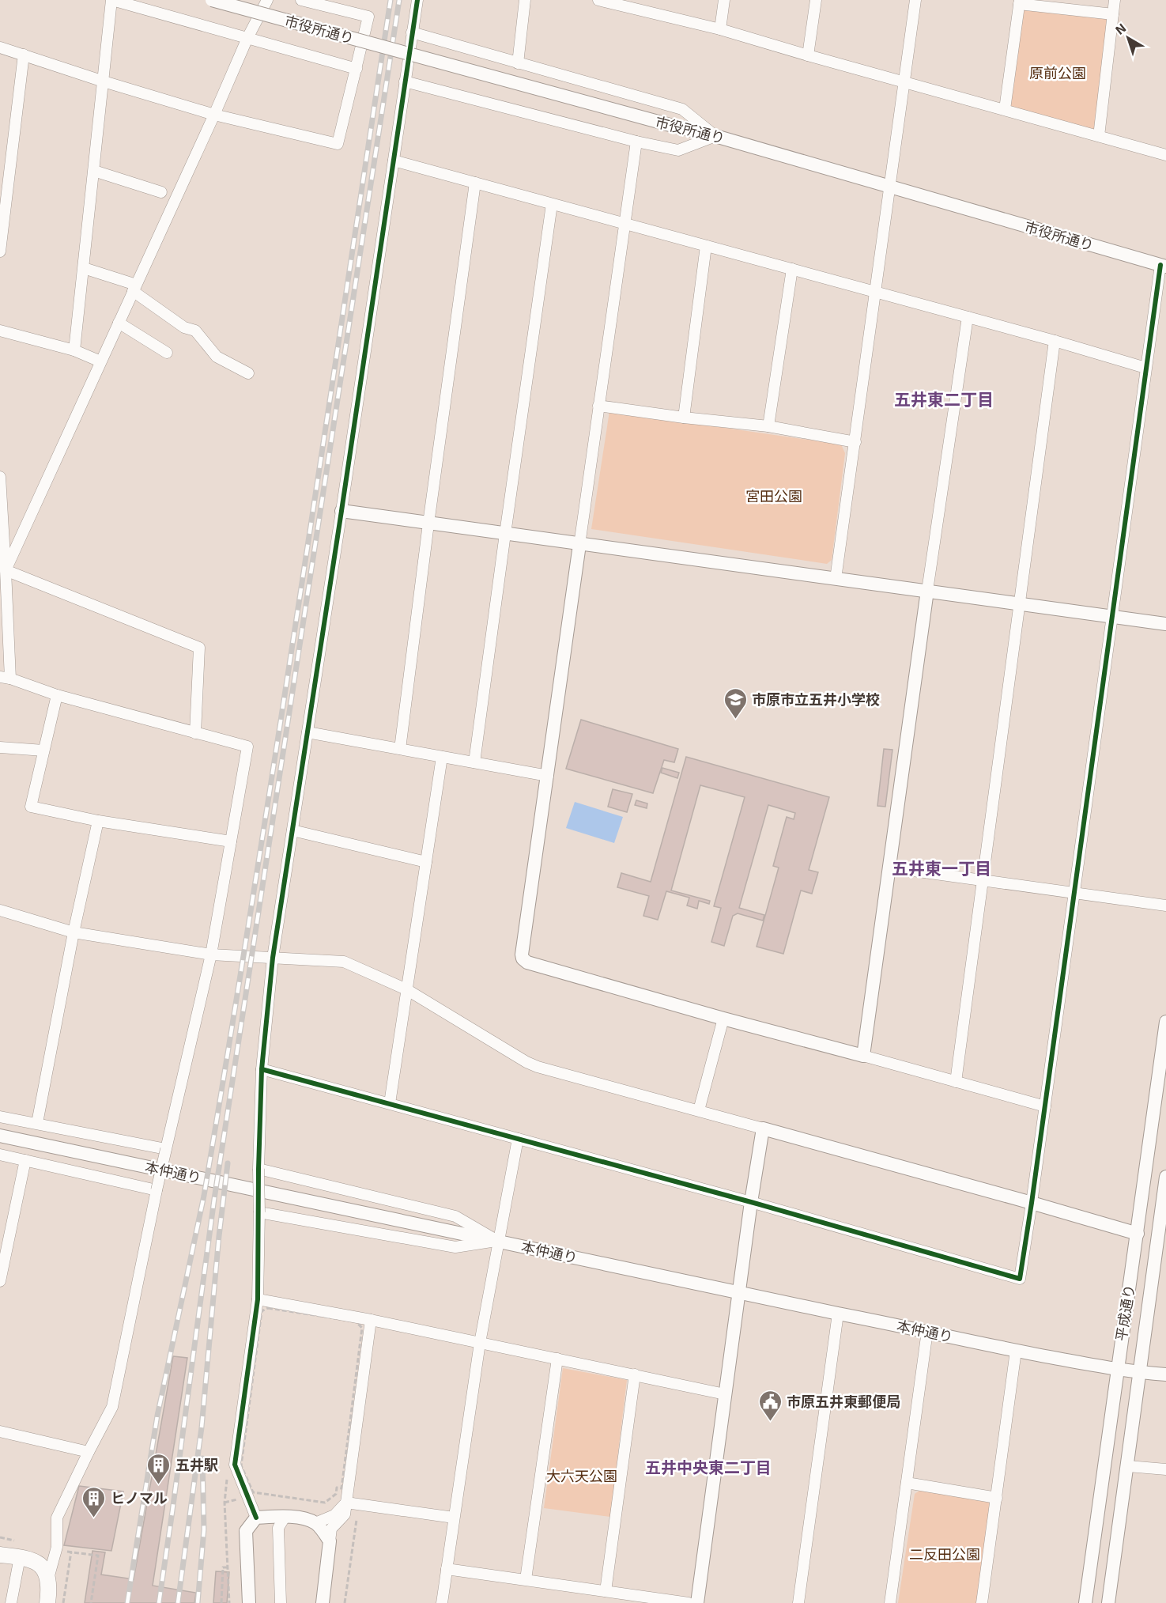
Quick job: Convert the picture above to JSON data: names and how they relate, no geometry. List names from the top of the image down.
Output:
{
  "streets": {
    "street": ["市役所通り", "本仲通り", "平成通り"]
  },
  "crossings": [
    ["本仲通り", "平成通り"]
  ],
  "districts": ["五井東二丁目", "五井東一丁目", "五井中央東二丁目"],
  "parks": [
    "原前公園",
    "宮田公園",
    "大六天公園",
    "二反田公園"
  ],
  "places": {
    "school or university": ["市原市立五井小学校"],
    "public building": ["市原五井東郵便局"],
    "building": ["五井駅", "ヒノマル"]
  },
  "north": "top left"
}
